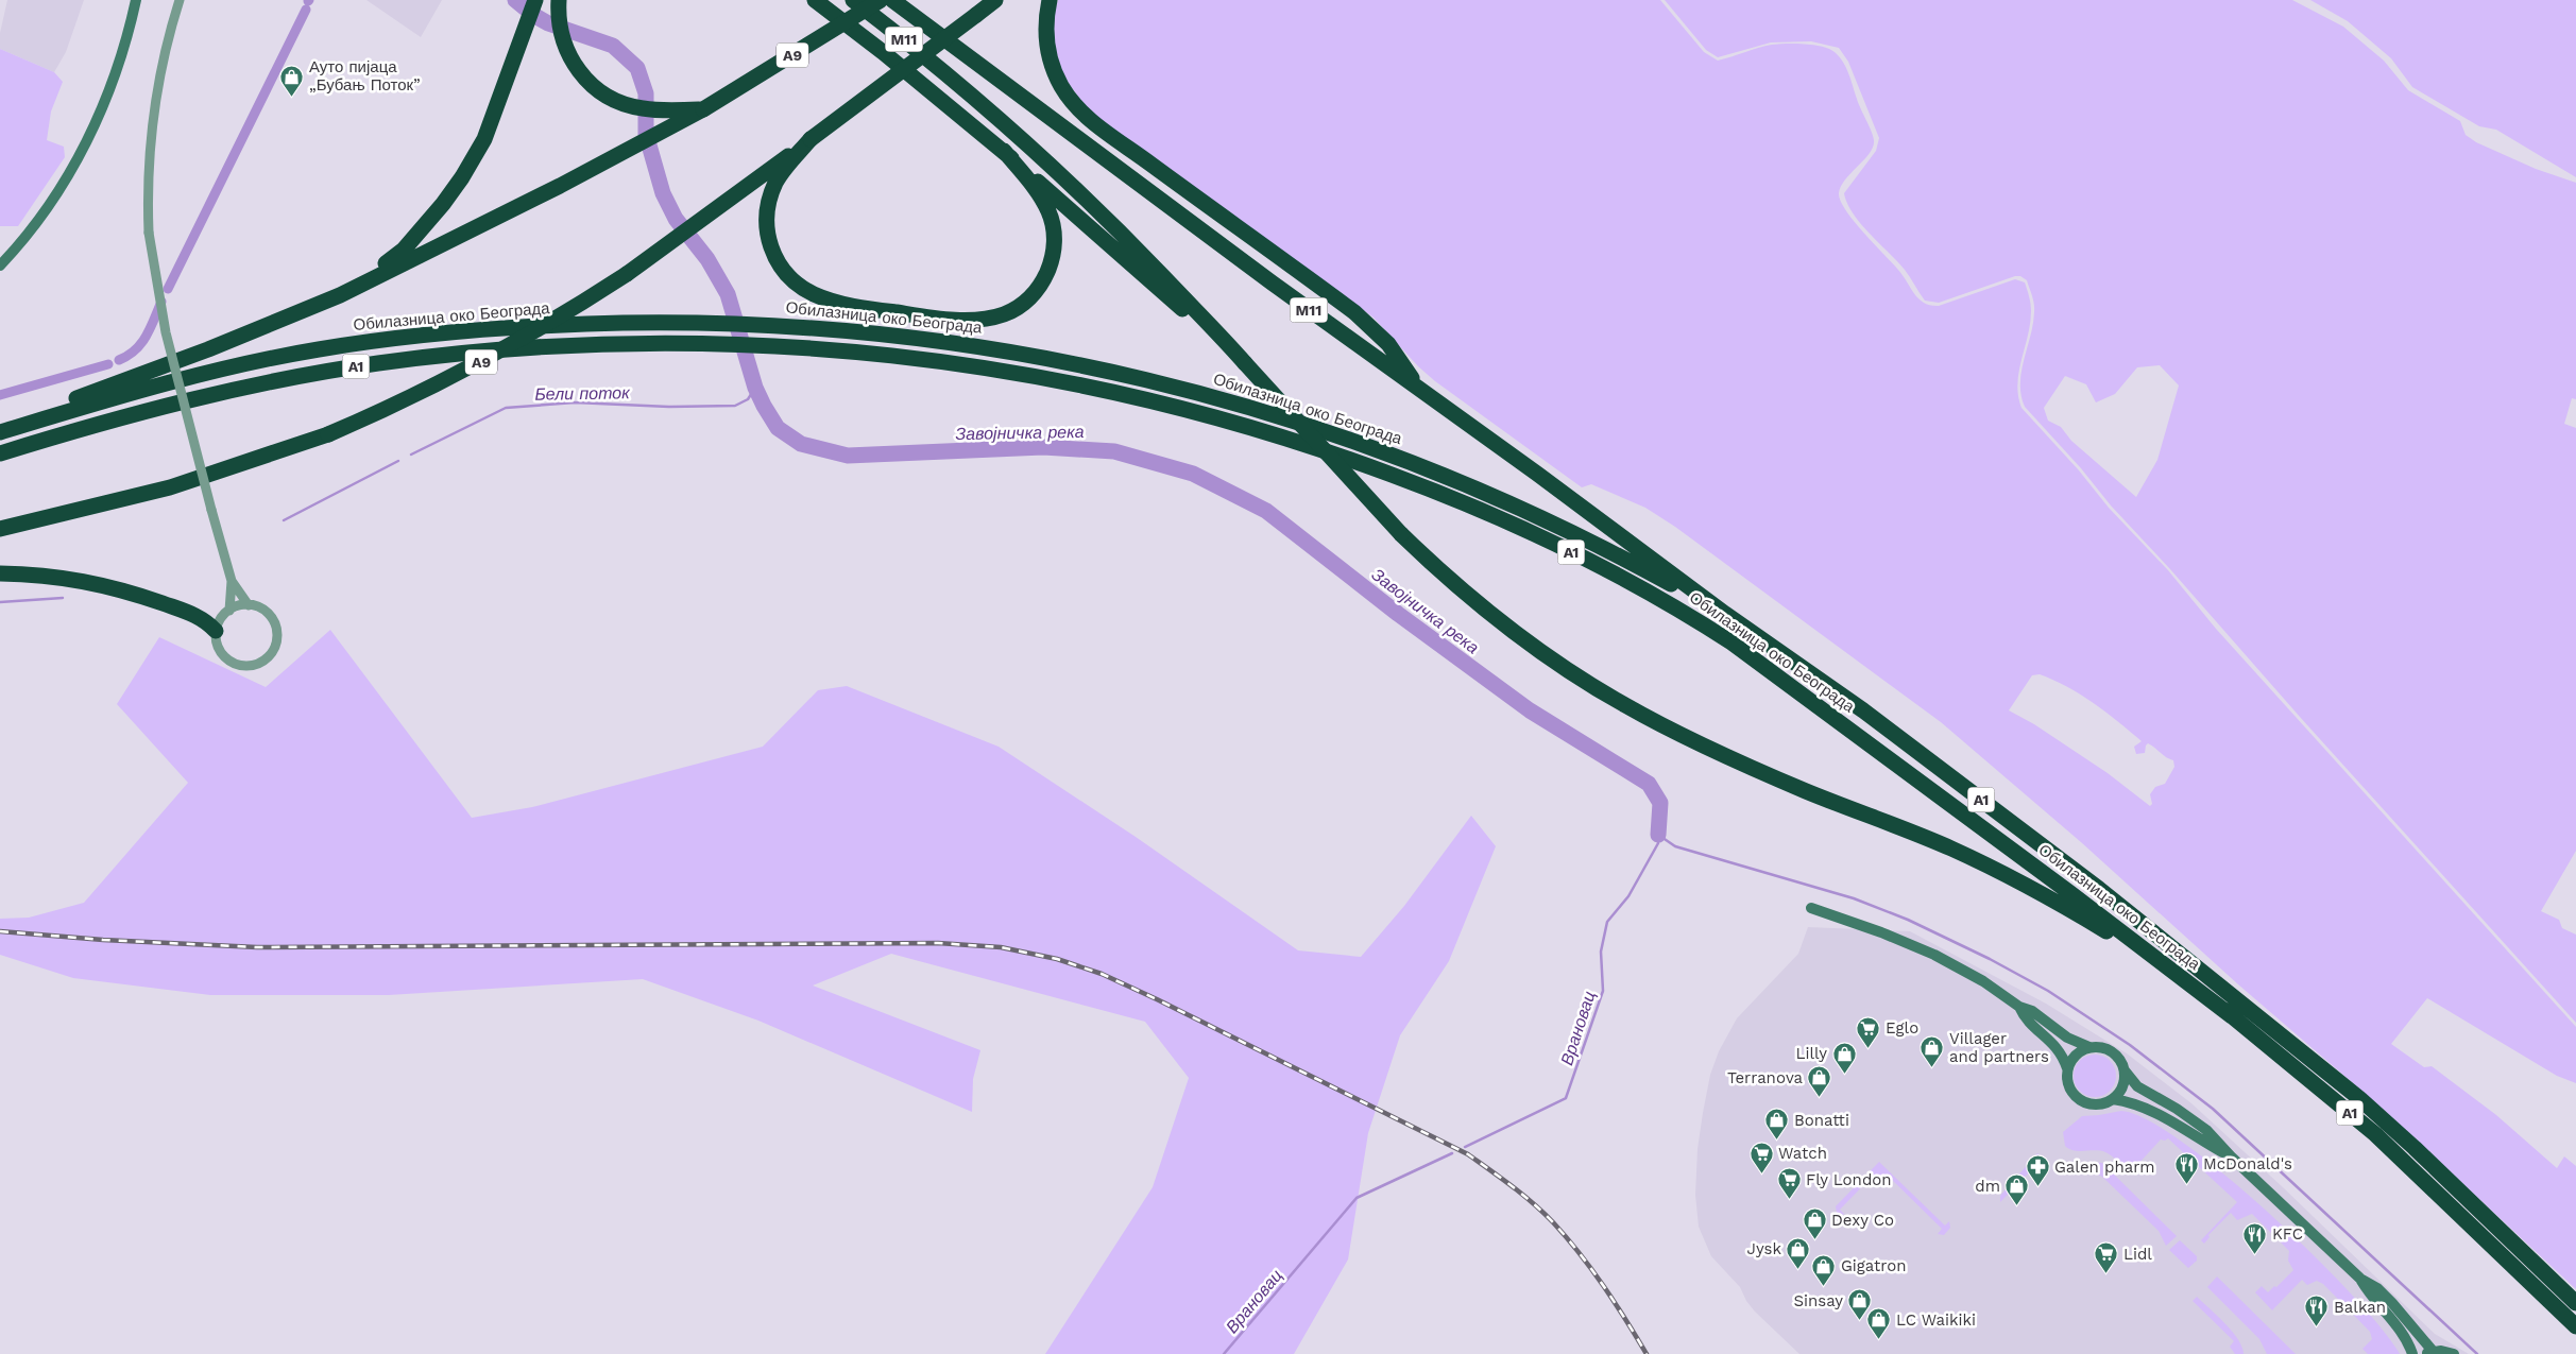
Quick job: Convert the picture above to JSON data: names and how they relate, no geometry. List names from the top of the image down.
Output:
{
  "streets": {
    "highway": [
      "M11",
      "A9",
      "Обилазница око Београда",
      "A1"
    ]
  },
  "crossings": [
    ["Обилазница око Београда", "A1"]
  ],
  "water": ["Бели поток", "Завојничка река", "Врановац"],
  "places": {
    "shop": [
      "Ауто пијаца „Бубањ Поток”",
      "Villager and partners",
      "Lilly",
      "Terranova",
      "Bonatti",
      "dm",
      "Dexy Co",
      "Jysk",
      "Gigatron",
      "Sinsay",
      "LC Waikiki"
    ],
    "supermarket": [
      "Eglo",
      "Watch",
      "Fly London",
      "Lidl"
    ],
    "restaurant": ["McDonald's", "KFC", "Balkan"],
    "pharmacy": ["Galen pharm"]
  }
}
